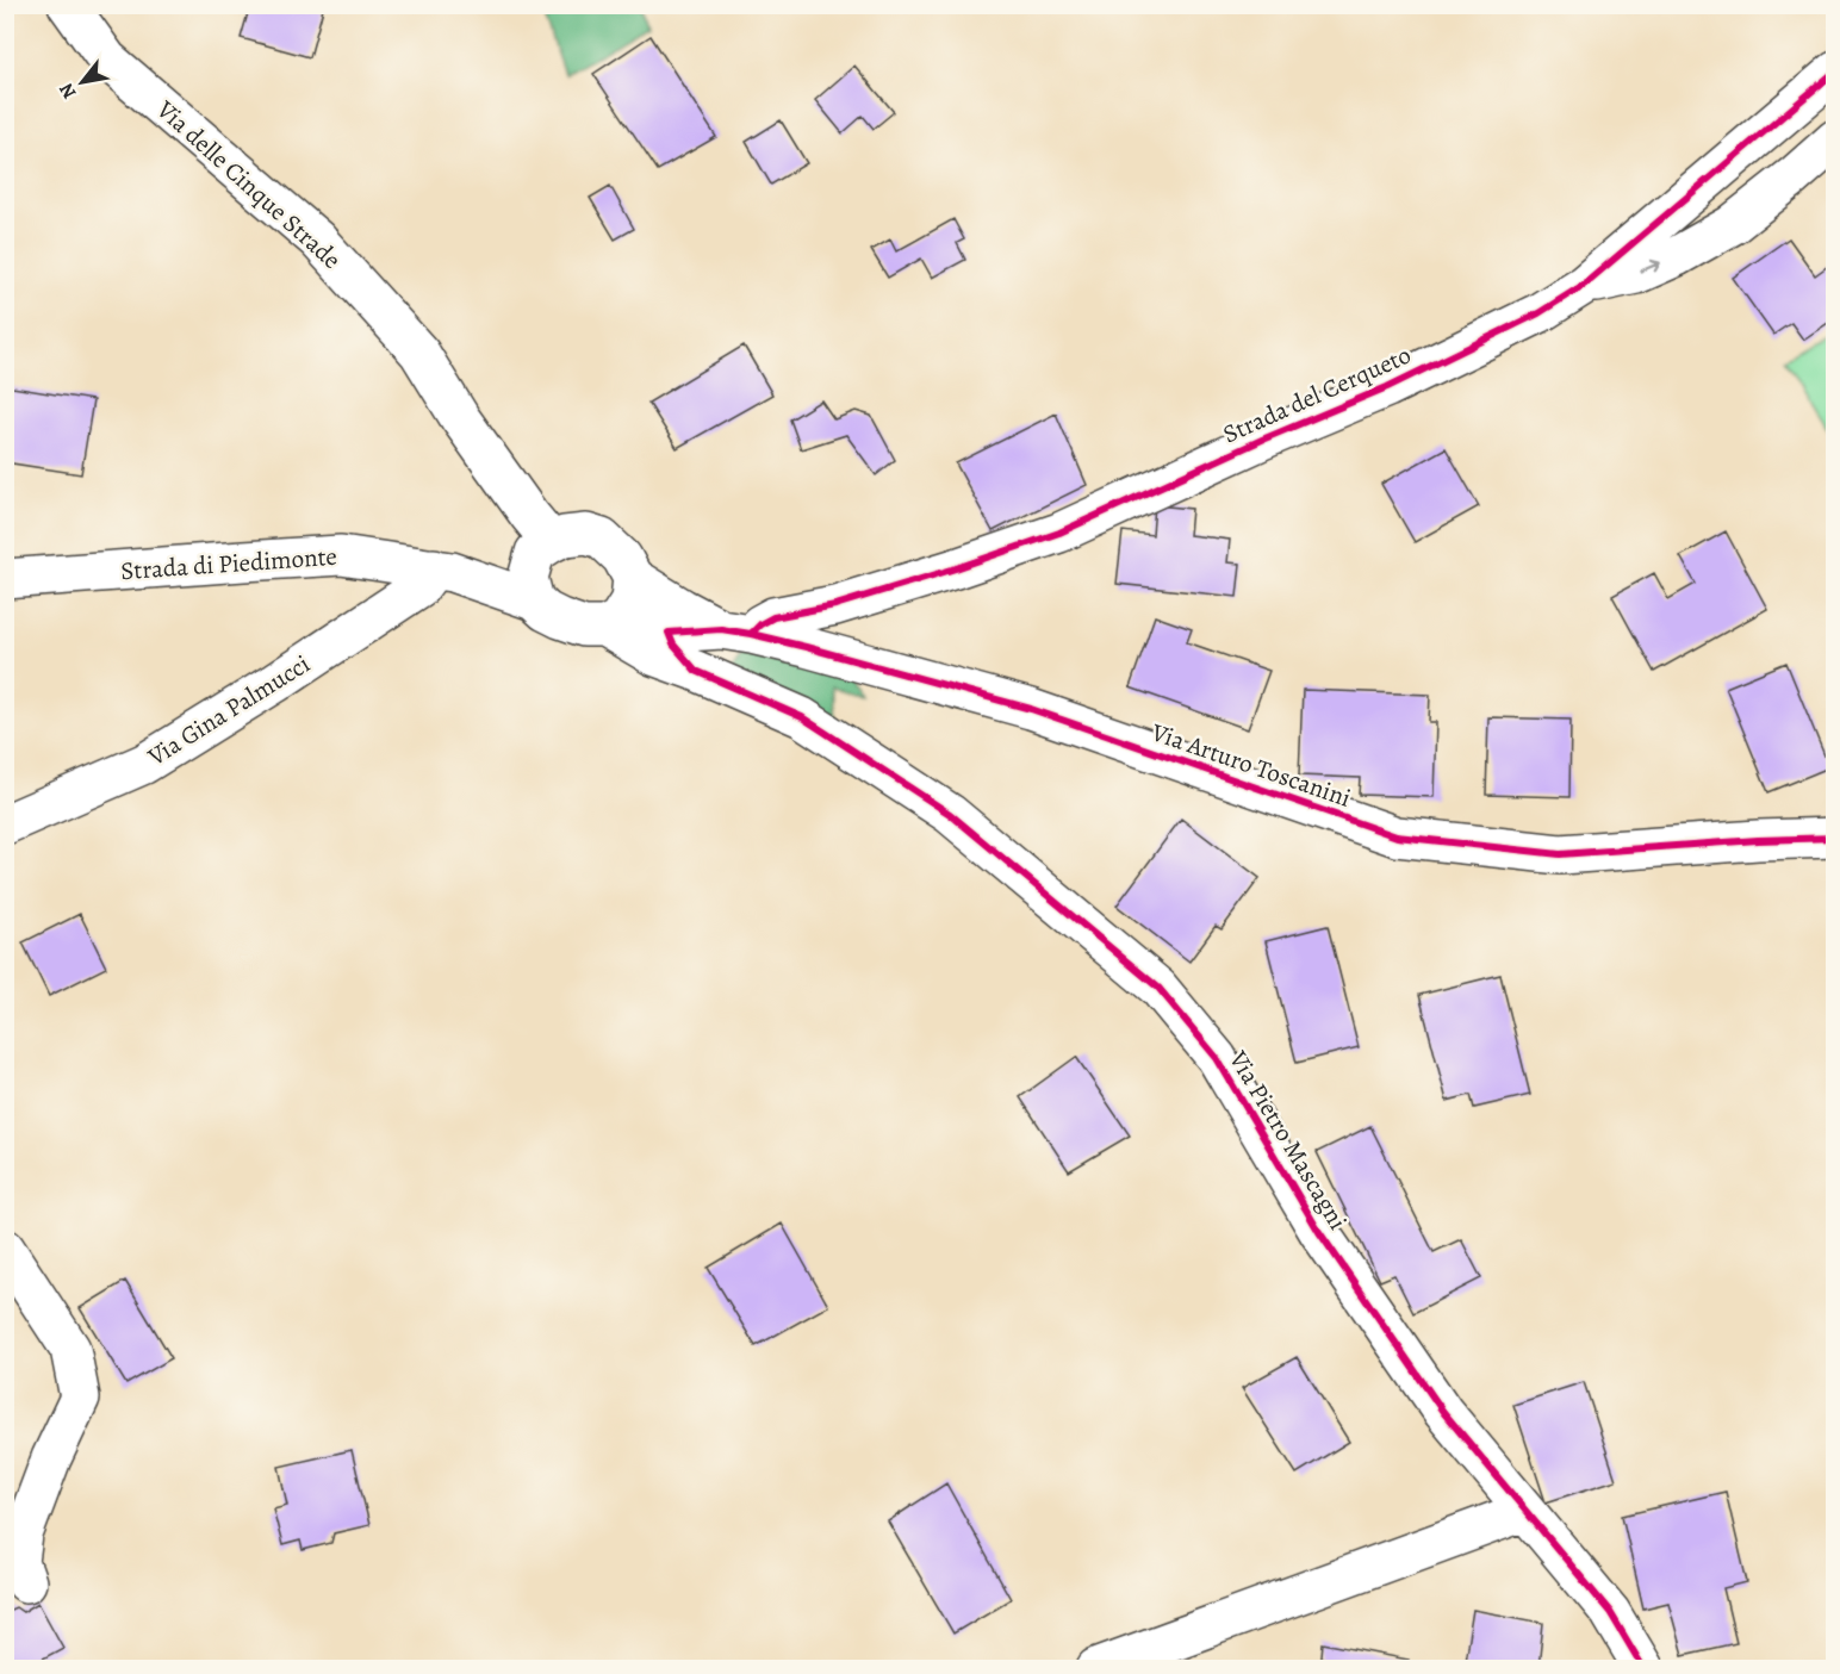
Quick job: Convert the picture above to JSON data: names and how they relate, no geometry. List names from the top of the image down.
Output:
{
  "streets": {
    "street": [
      "Via delle Cinque Strade",
      "Strada del Cerqueto",
      "Strada di Piedimonte",
      "Via Gina Palmucci",
      "Via Arturo Toscanini",
      "Via Pietro Mascagni"
    ]
  },
  "crossings": [
    ["Via delle Cinque Strade", "Strada di Piedimonte"],
    ["Via delle Cinque Strade", "Via Arturo Toscanini"],
    ["Via delle Cinque Strade", "Via Pietro Mascagni"],
    ["Strada del Cerqueto", "Via Arturo Toscanini"],
    ["Strada di Piedimonte", "Via Gina Palmucci"],
    ["Strada di Piedimonte", "Via Arturo Toscanini"],
    ["Strada di Piedimonte", "Via Pietro Mascagni"],
    ["Via Arturo Toscanini", "Via Pietro Mascagni"]
  ],
  "north": "bottom left"
}
